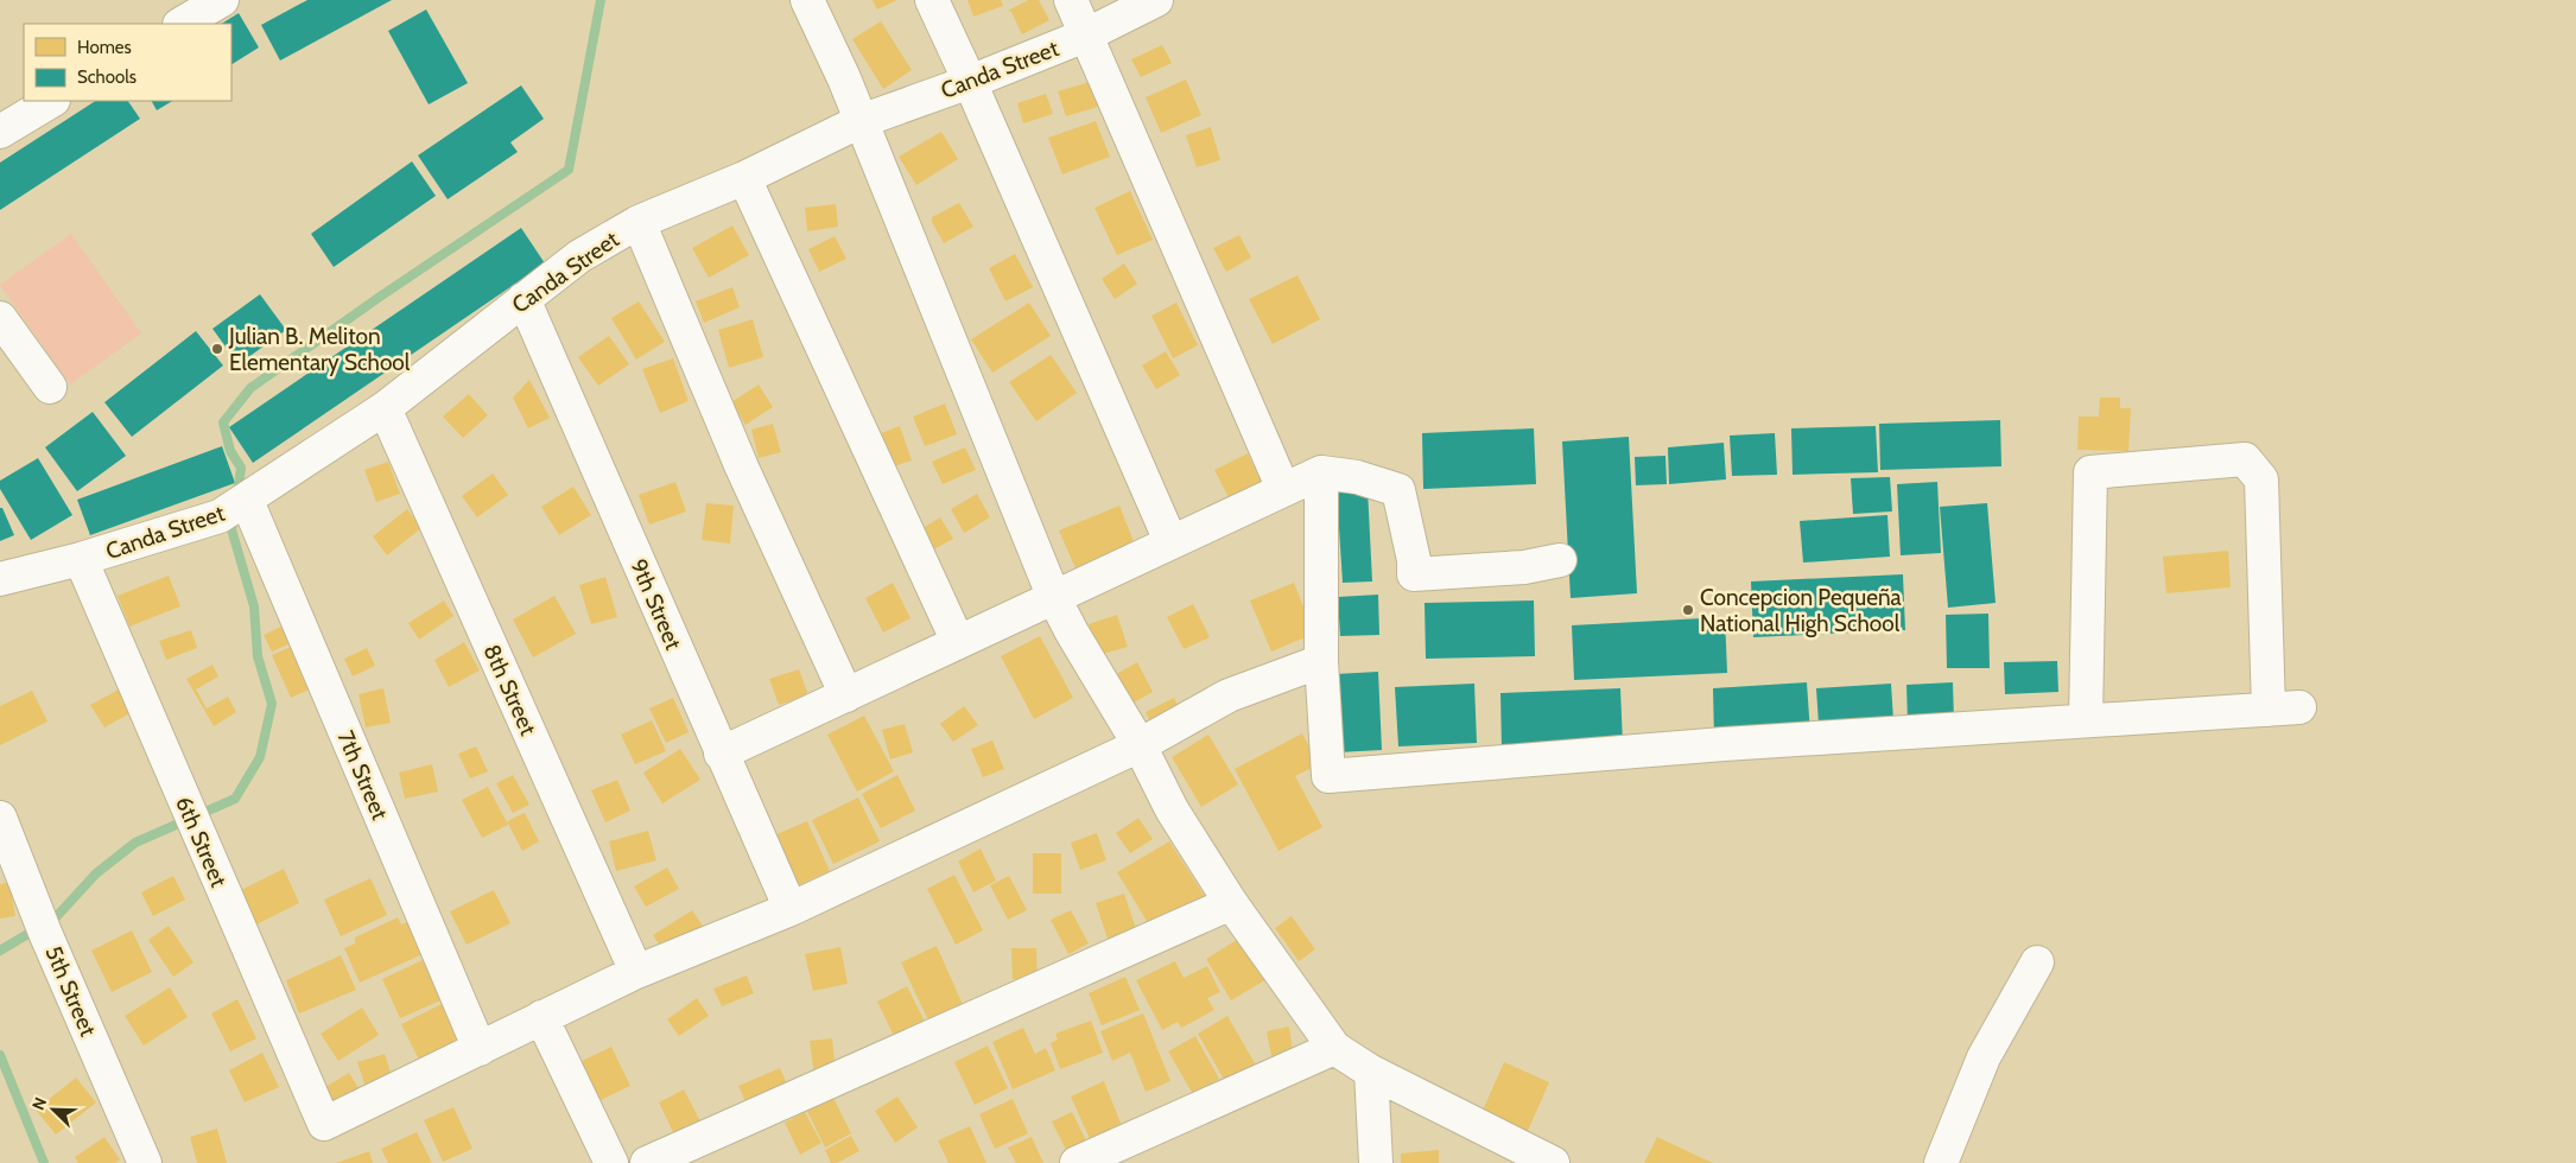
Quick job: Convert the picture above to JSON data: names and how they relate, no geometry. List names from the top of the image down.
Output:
{
  "streets": {
    "street": [
      "Canda Street",
      "9th Street",
      "8th Street",
      "7th Street",
      "6th Street",
      "5th Street"
    ]
  },
  "crossings": [
    ["Canda Street", "9th Street"],
    ["Canda Street", "8th Street"],
    ["Canda Street", "7th Street"],
    ["Canda Street", "6th Street"],
    ["7th Street", "6th Street"]
  ],
  "places": ["Julian B. Meliton Elementary School", "Concepcion Pequeña National High School"],
  "legend": ["Homes", "Schools"],
  "north": "top left"
}
